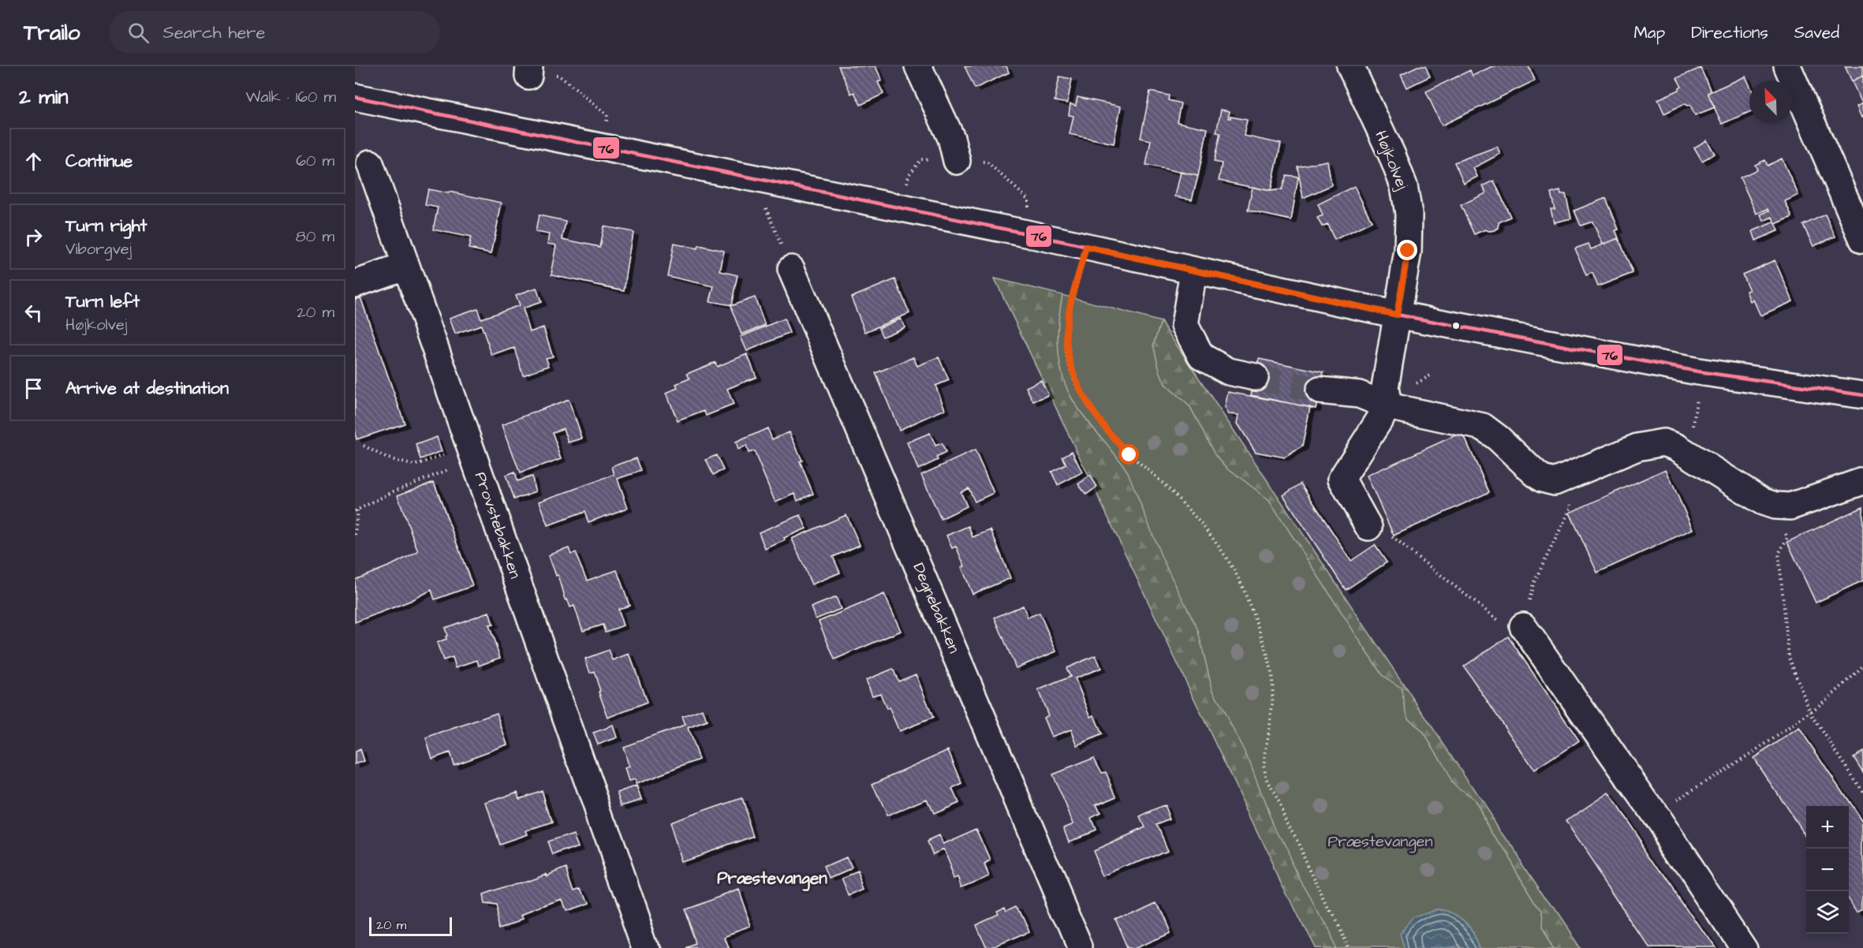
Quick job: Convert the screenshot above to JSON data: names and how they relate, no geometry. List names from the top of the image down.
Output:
{
  "streets": {
    "street": ["Højkolvej", "Provstebakken", "Degnebakken"]
  },
  "districts": ["Præstevangen"],
  "parks": ["Præstevangen"],
  "lines": ["transit line 76"],
  "scale_bar": "20 m",
  "north": "top left",
  "page": {
    "header": "Trailo",
    "search": "Search here",
    "nav": ["Map", "Directions", "Saved"],
    "heading": ["2 min", "Walk · 160 m"],
    "list": [
      ["Continue", "60 m"],
      ["Turn right", "Viborgvej", "80 m"],
      ["Turn left", "Højkolvej", "20 m"],
      "Arrive at destination"
    ],
    "map_buttons": ["+", "−"],
    "scale": "20 m"
  }
}
